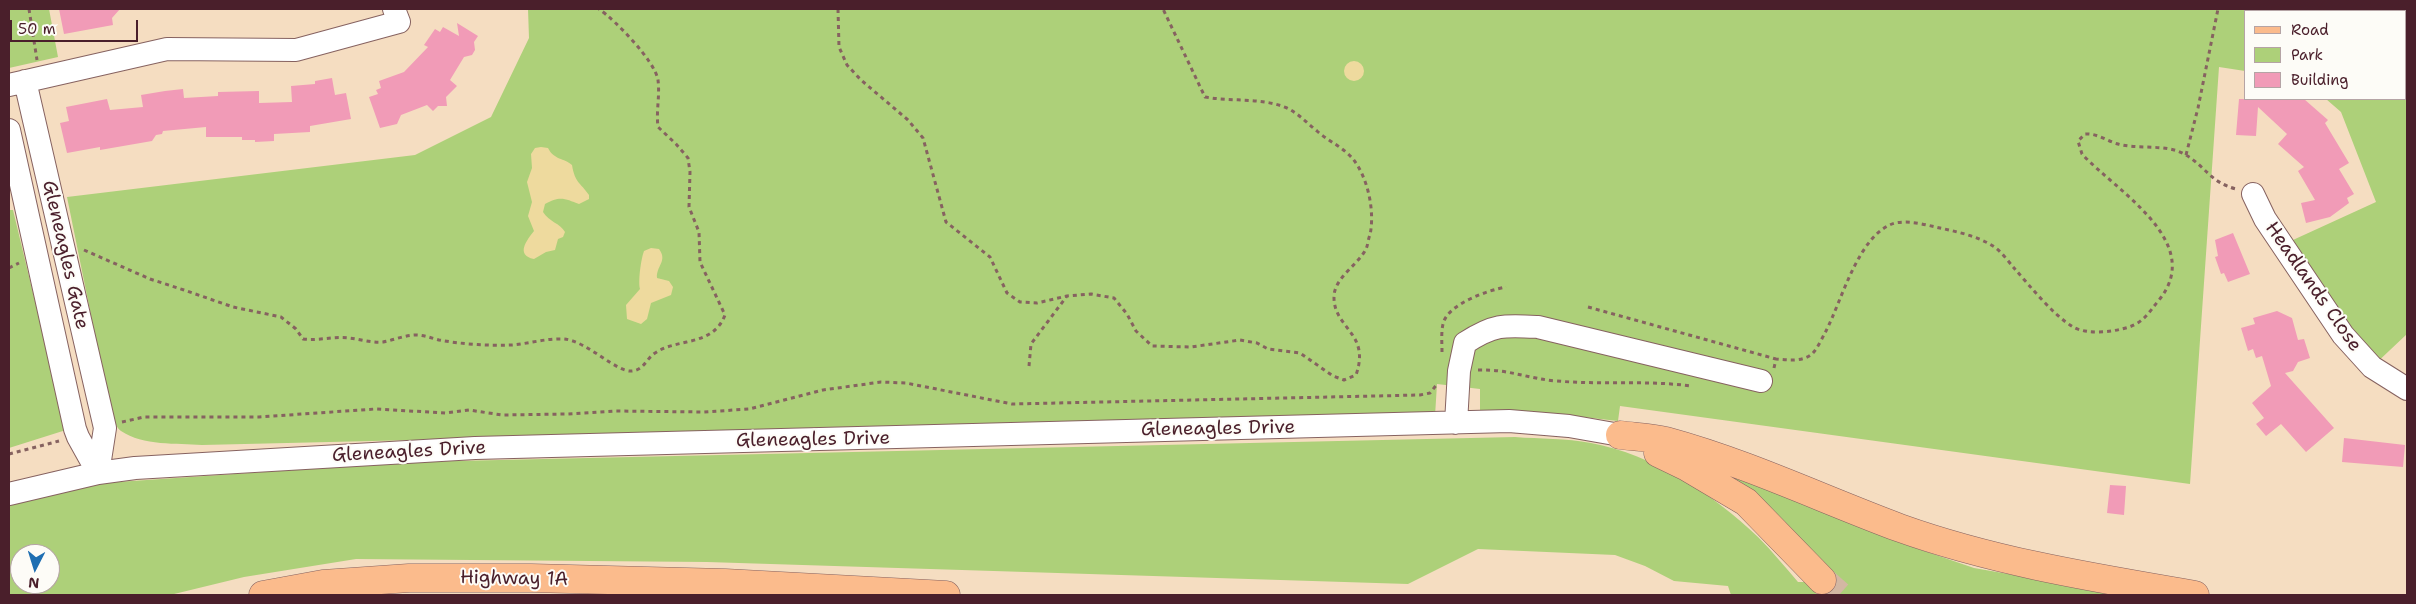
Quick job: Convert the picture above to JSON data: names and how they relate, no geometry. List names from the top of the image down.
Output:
{
  "streets": {
    "main road": ["Highway 1A"],
    "street": ["Gleneagles Gate", "Headlands Close", "Gleneagles Drive"]
  },
  "crossings": [
    ["Gleneagles Gate", "Gleneagles Drive"]
  ],
  "legend": ["Road", "Park", "Building"],
  "scale_bar": "50 m",
  "north": "bottom"
}
